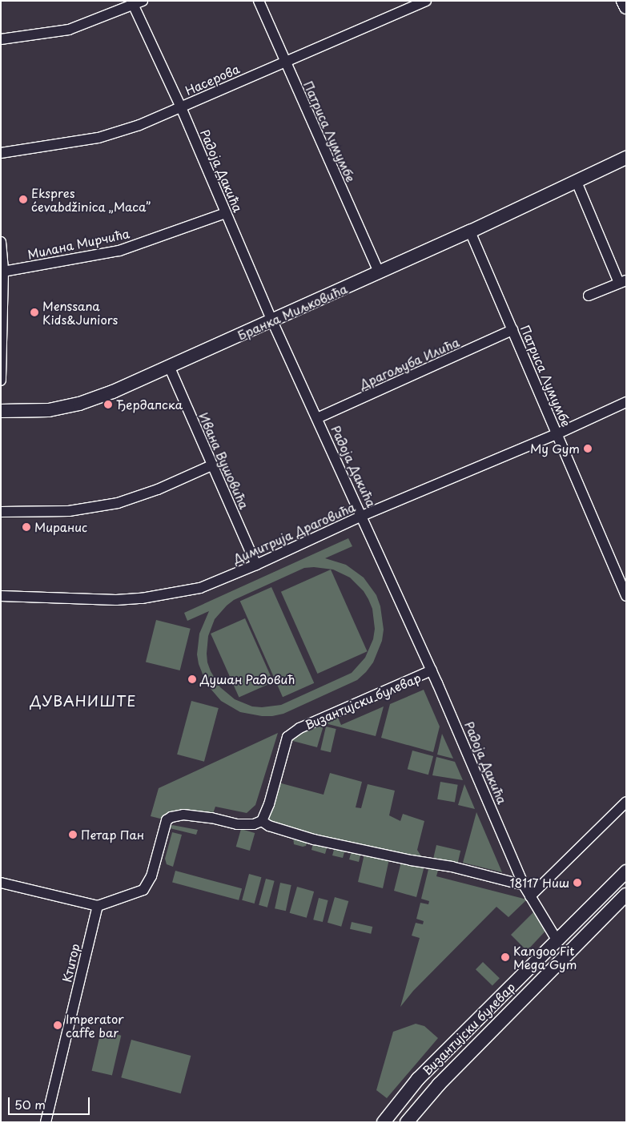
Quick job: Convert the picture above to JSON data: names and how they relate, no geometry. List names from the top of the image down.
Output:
{
  "streets": {
    "street": [
      "Насерова",
      "Патриса Лумумбе",
      "Радоја Дакића",
      "Милана Мирчића",
      "Бранка Миљковића",
      "Драгољуба Илића",
      "Ивана Вушовића",
      "Димитрија Драговића",
      "Византијски булевар",
      "Ктитор"
    ]
  },
  "crossings": [
    ["Насерова", "Патриса Лумумбе"],
    ["Насерова", "Радоја Дакића"],
    ["Патриса Лумумбе", "Бранка Миљковића"],
    ["Патриса Лумумбе", "Драгољуба Илића"],
    ["Патриса Лумумбе", "Димитрија Драговића"],
    ["Радоја Дакића", "Милана Мирчића"],
    ["Радоја Дакића", "Бранка Миљковића"],
    ["Радоја Дакића", "Драгољуба Илића"],
    ["Радоја Дакића", "Димитрија Драговића"],
    ["Радоја Дакића", "Византијски булевар"],
    ["Бранка Миљковића", "Ивана Вушовића"],
    ["Ивана Вушовића", "Димитрија Драговића"]
  ],
  "districts": ["ДУВАНИШТЕ"],
  "places": [
    "Ekspres ćevabdžinica „Maca”",
    "Menssana Kids&Juniors",
    "Ђердапска",
    "My Gym",
    "Миранис",
    "Душан Радовић",
    "Петар Пан",
    "18117 Ниш",
    "Kangoo Fit Mega Gym",
    "Imperator caffe bar"
  ],
  "scale_bar": "50 m"
}
